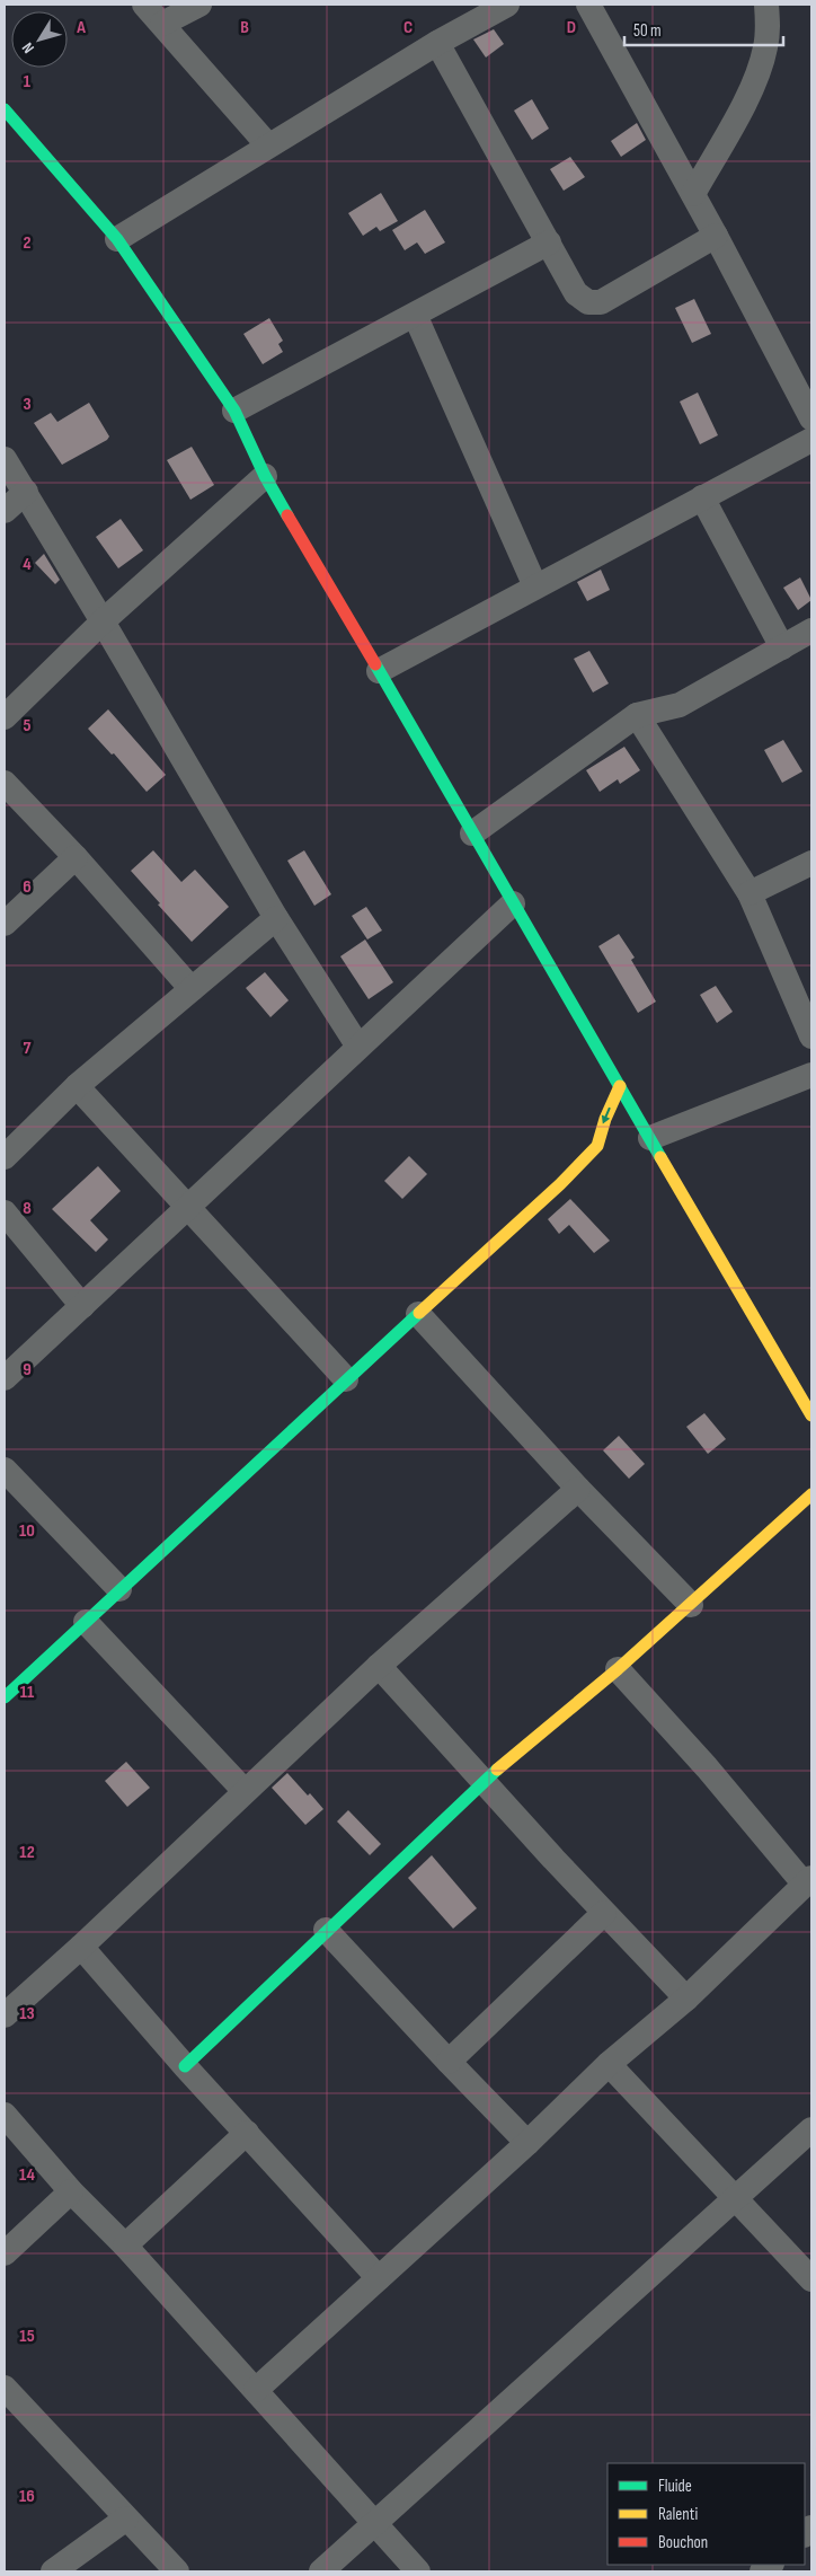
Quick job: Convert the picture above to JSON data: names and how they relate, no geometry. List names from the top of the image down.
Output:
{
  "legend": ["Fluide", "Ralenti", "Bouchon"],
  "scale_bar": "50 m",
  "north": "bottom left",
  "grid": {
    "columns": [
      "A",
      "B",
      "C",
      "D"
    ],
    "rows": [
      "1",
      "2",
      "3",
      "4",
      "5",
      "6",
      "7",
      "8",
      "9",
      "10",
      "11",
      "12",
      "13",
      "14",
      "15",
      "16"
    ]
  }
}
